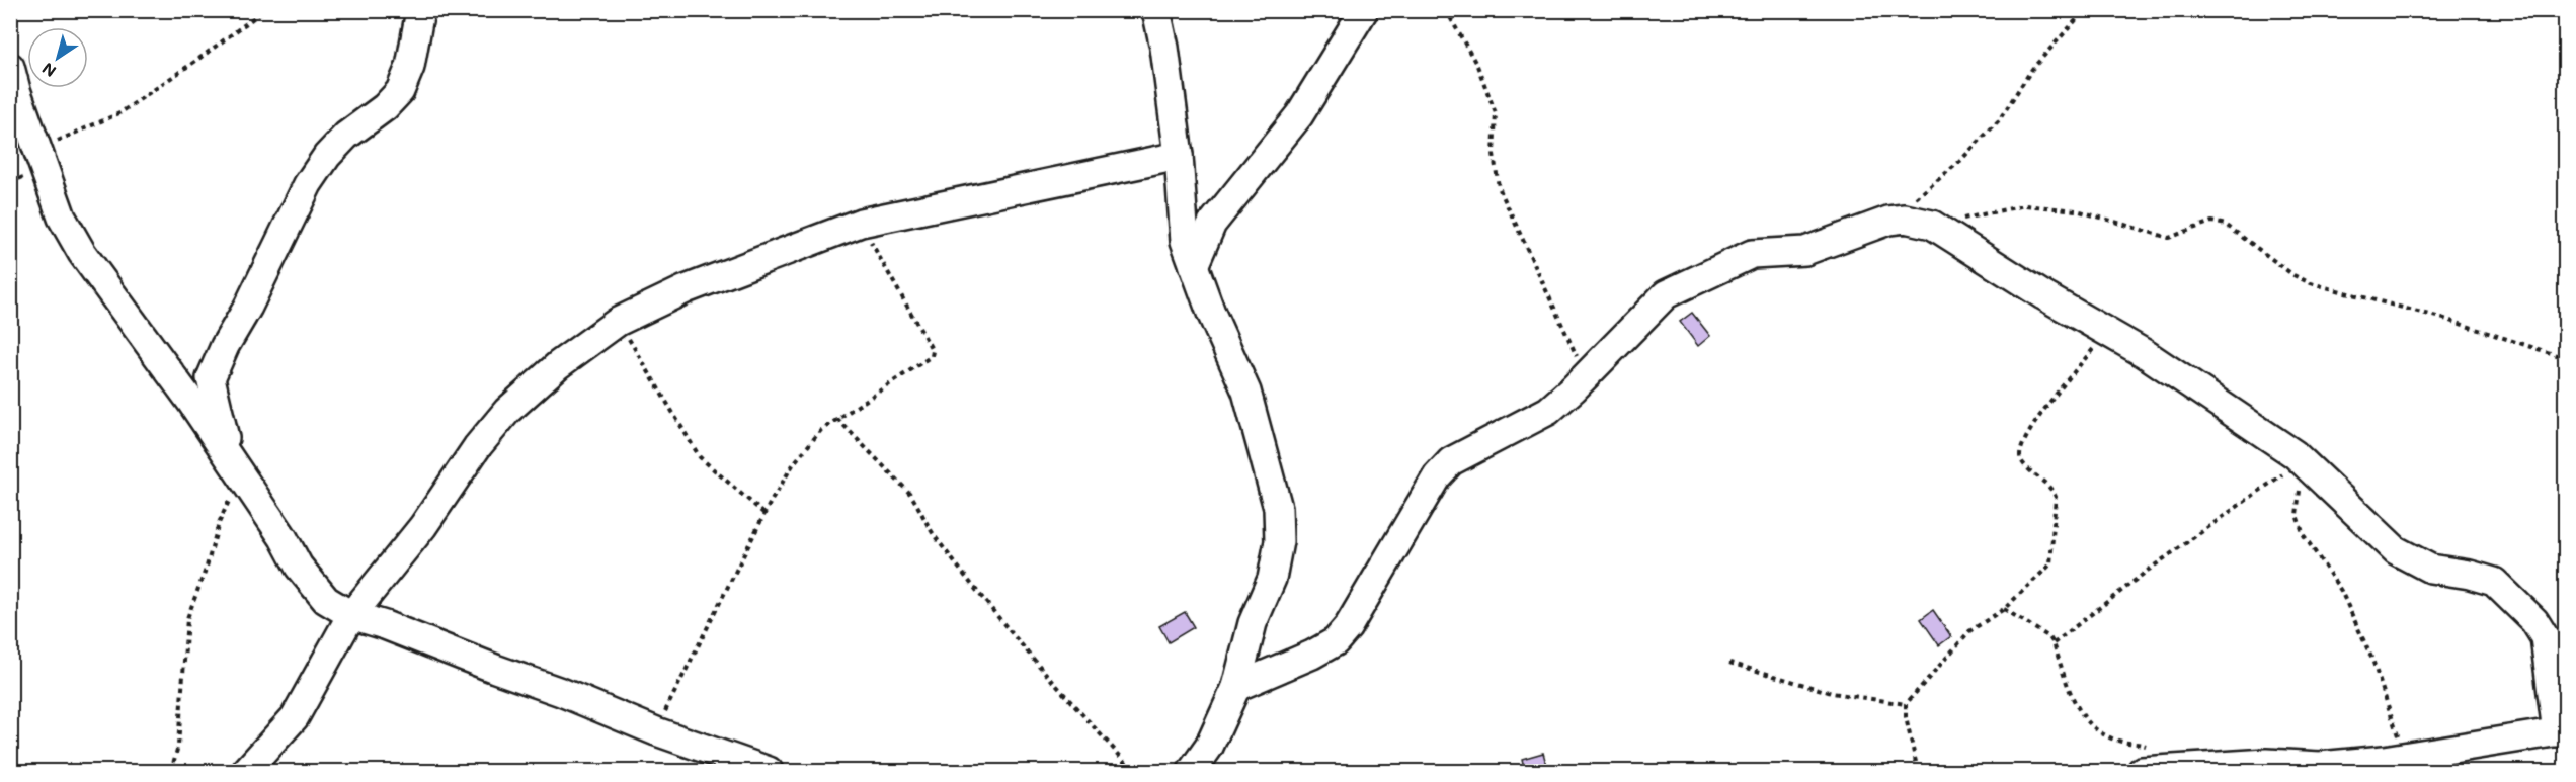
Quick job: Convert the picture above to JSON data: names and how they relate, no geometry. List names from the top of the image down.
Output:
{
  "north": "bottom left"
}
